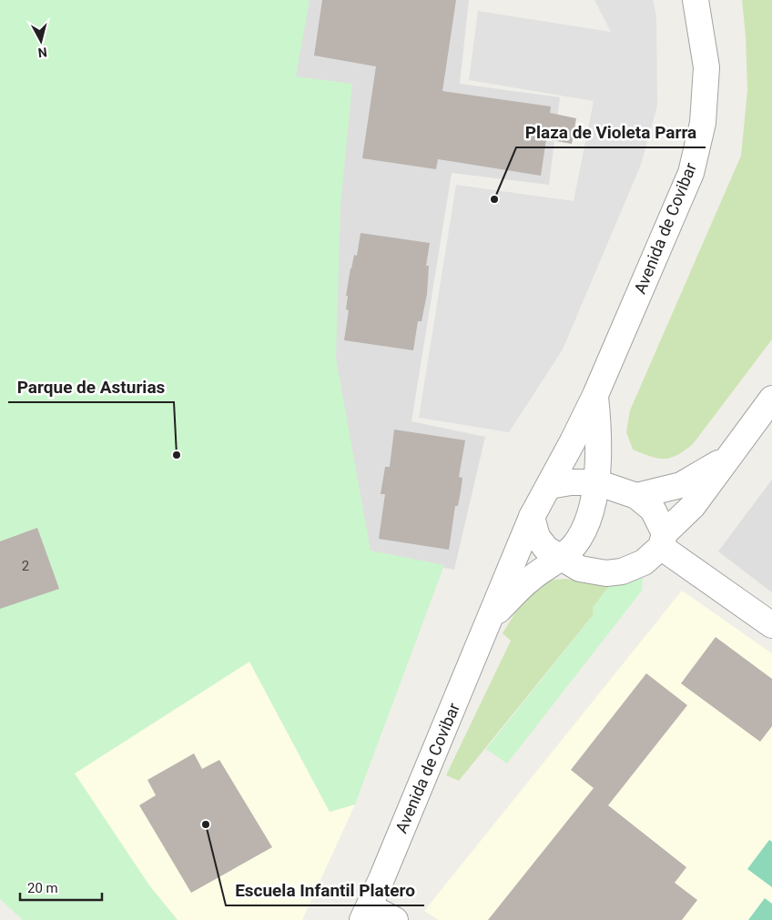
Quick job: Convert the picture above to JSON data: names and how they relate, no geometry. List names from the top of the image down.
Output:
{
  "streets": {
    "street": ["Avenida de Covibar"]
  },
  "places": ["Plaza de Violeta Parra", "Parque de Asturias", "Escuela Infantil Platero"],
  "house_numbers": ["2"],
  "scale_bar": "20 m",
  "north": "bottom"
}
